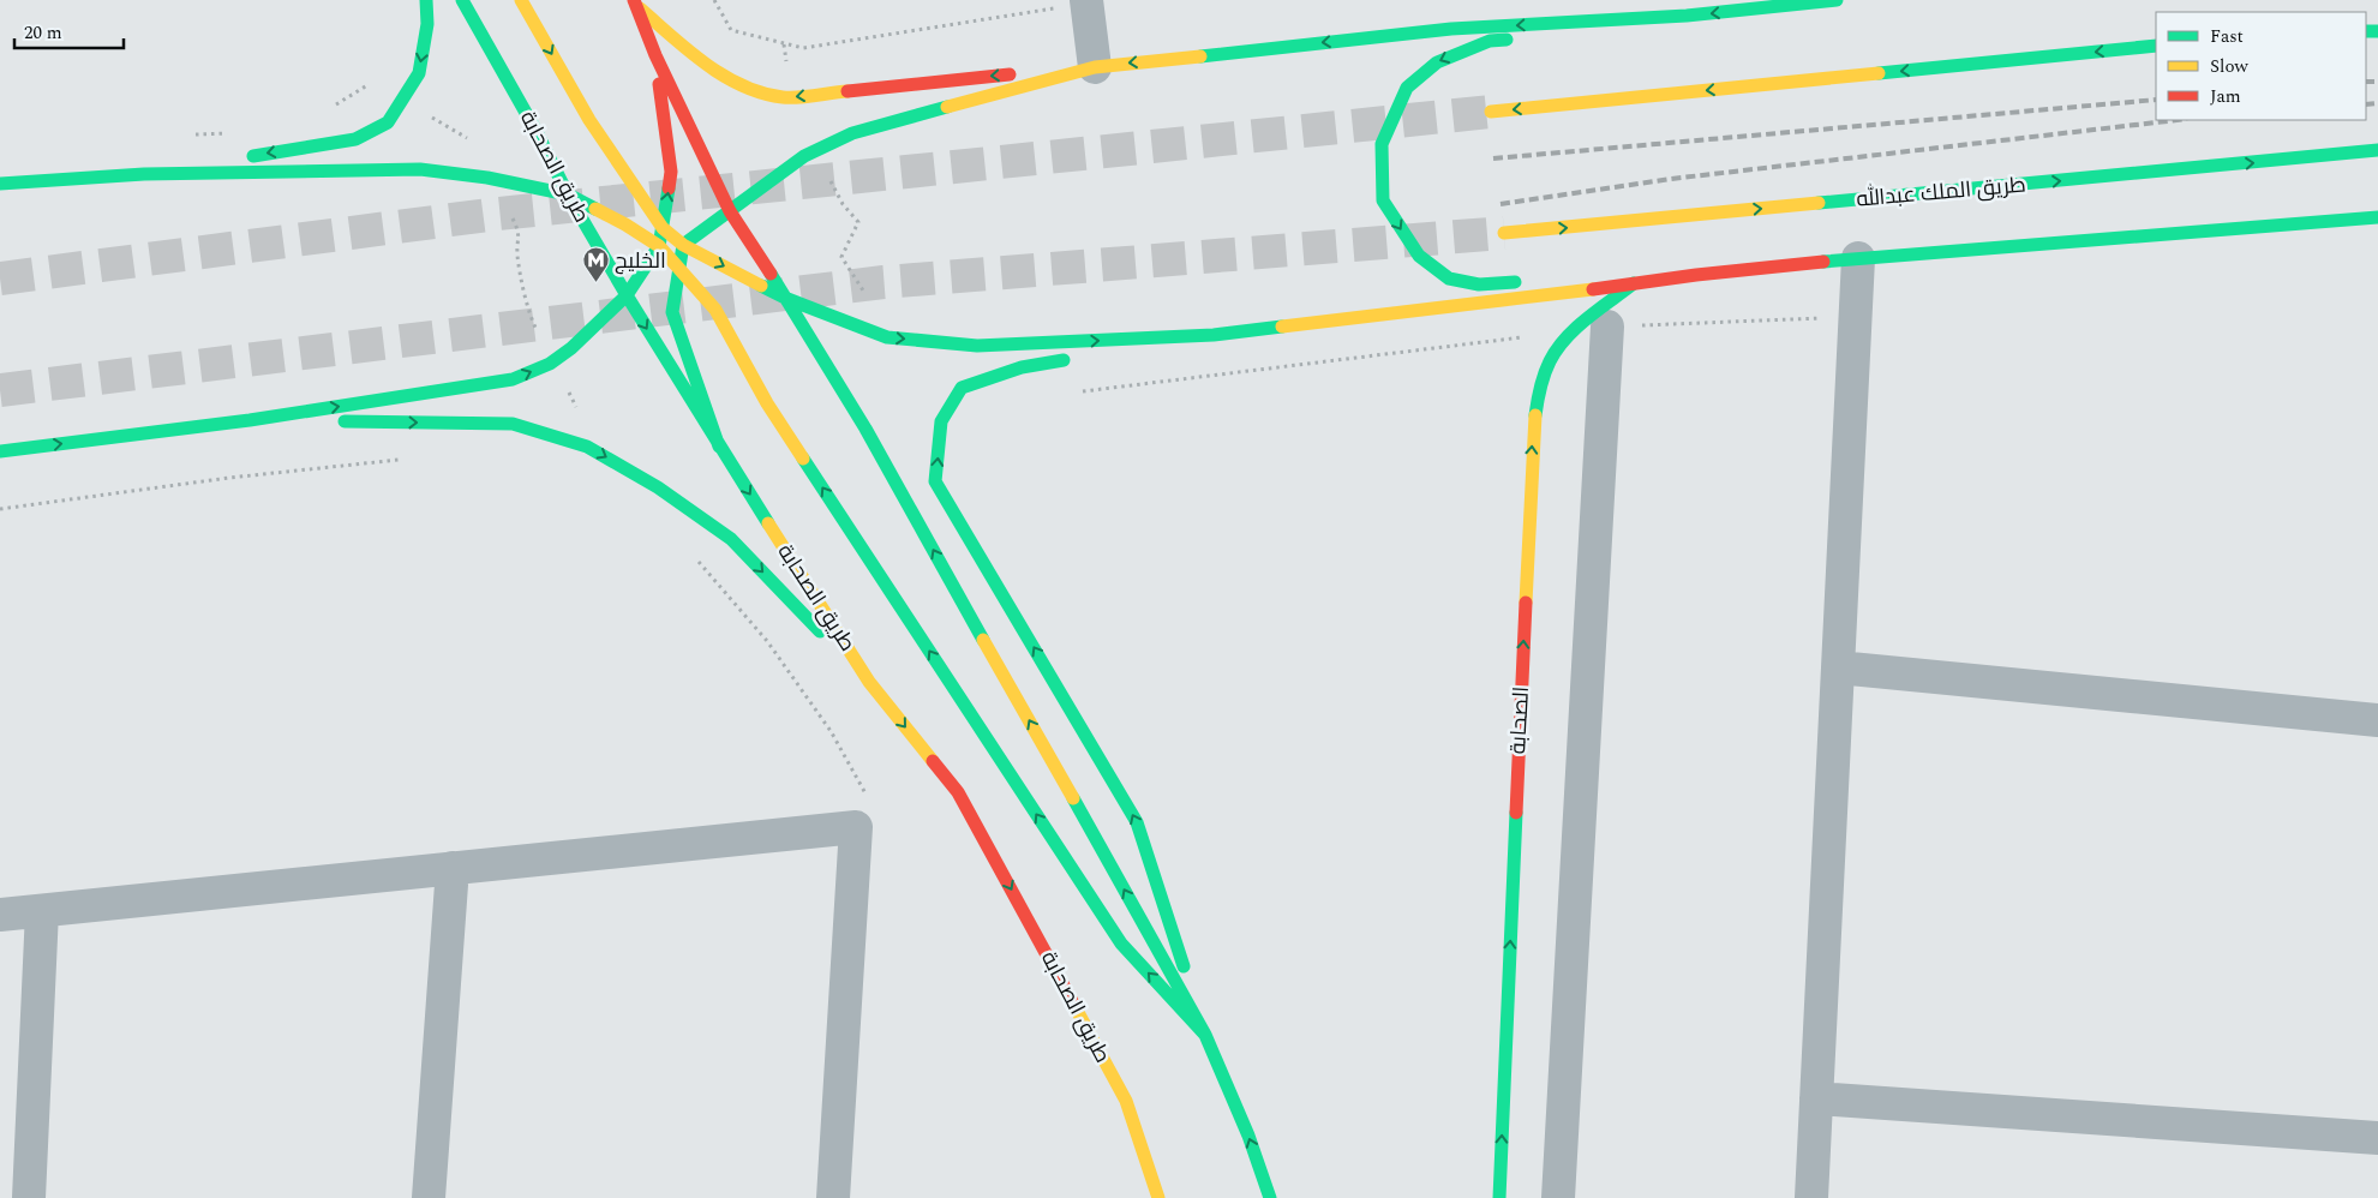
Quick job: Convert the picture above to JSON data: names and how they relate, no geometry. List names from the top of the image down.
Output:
{
  "streets": {
    "main road": ["طريق الصحابة", "طريق الملك عبدالله", "الصحابة"]
  },
  "one_way": ["الصحابة"],
  "places": {
    "metro station": ["الخليج"]
  },
  "legend": ["Fast", "Slow", "Jam"],
  "scale_bar": "20 m"
}
